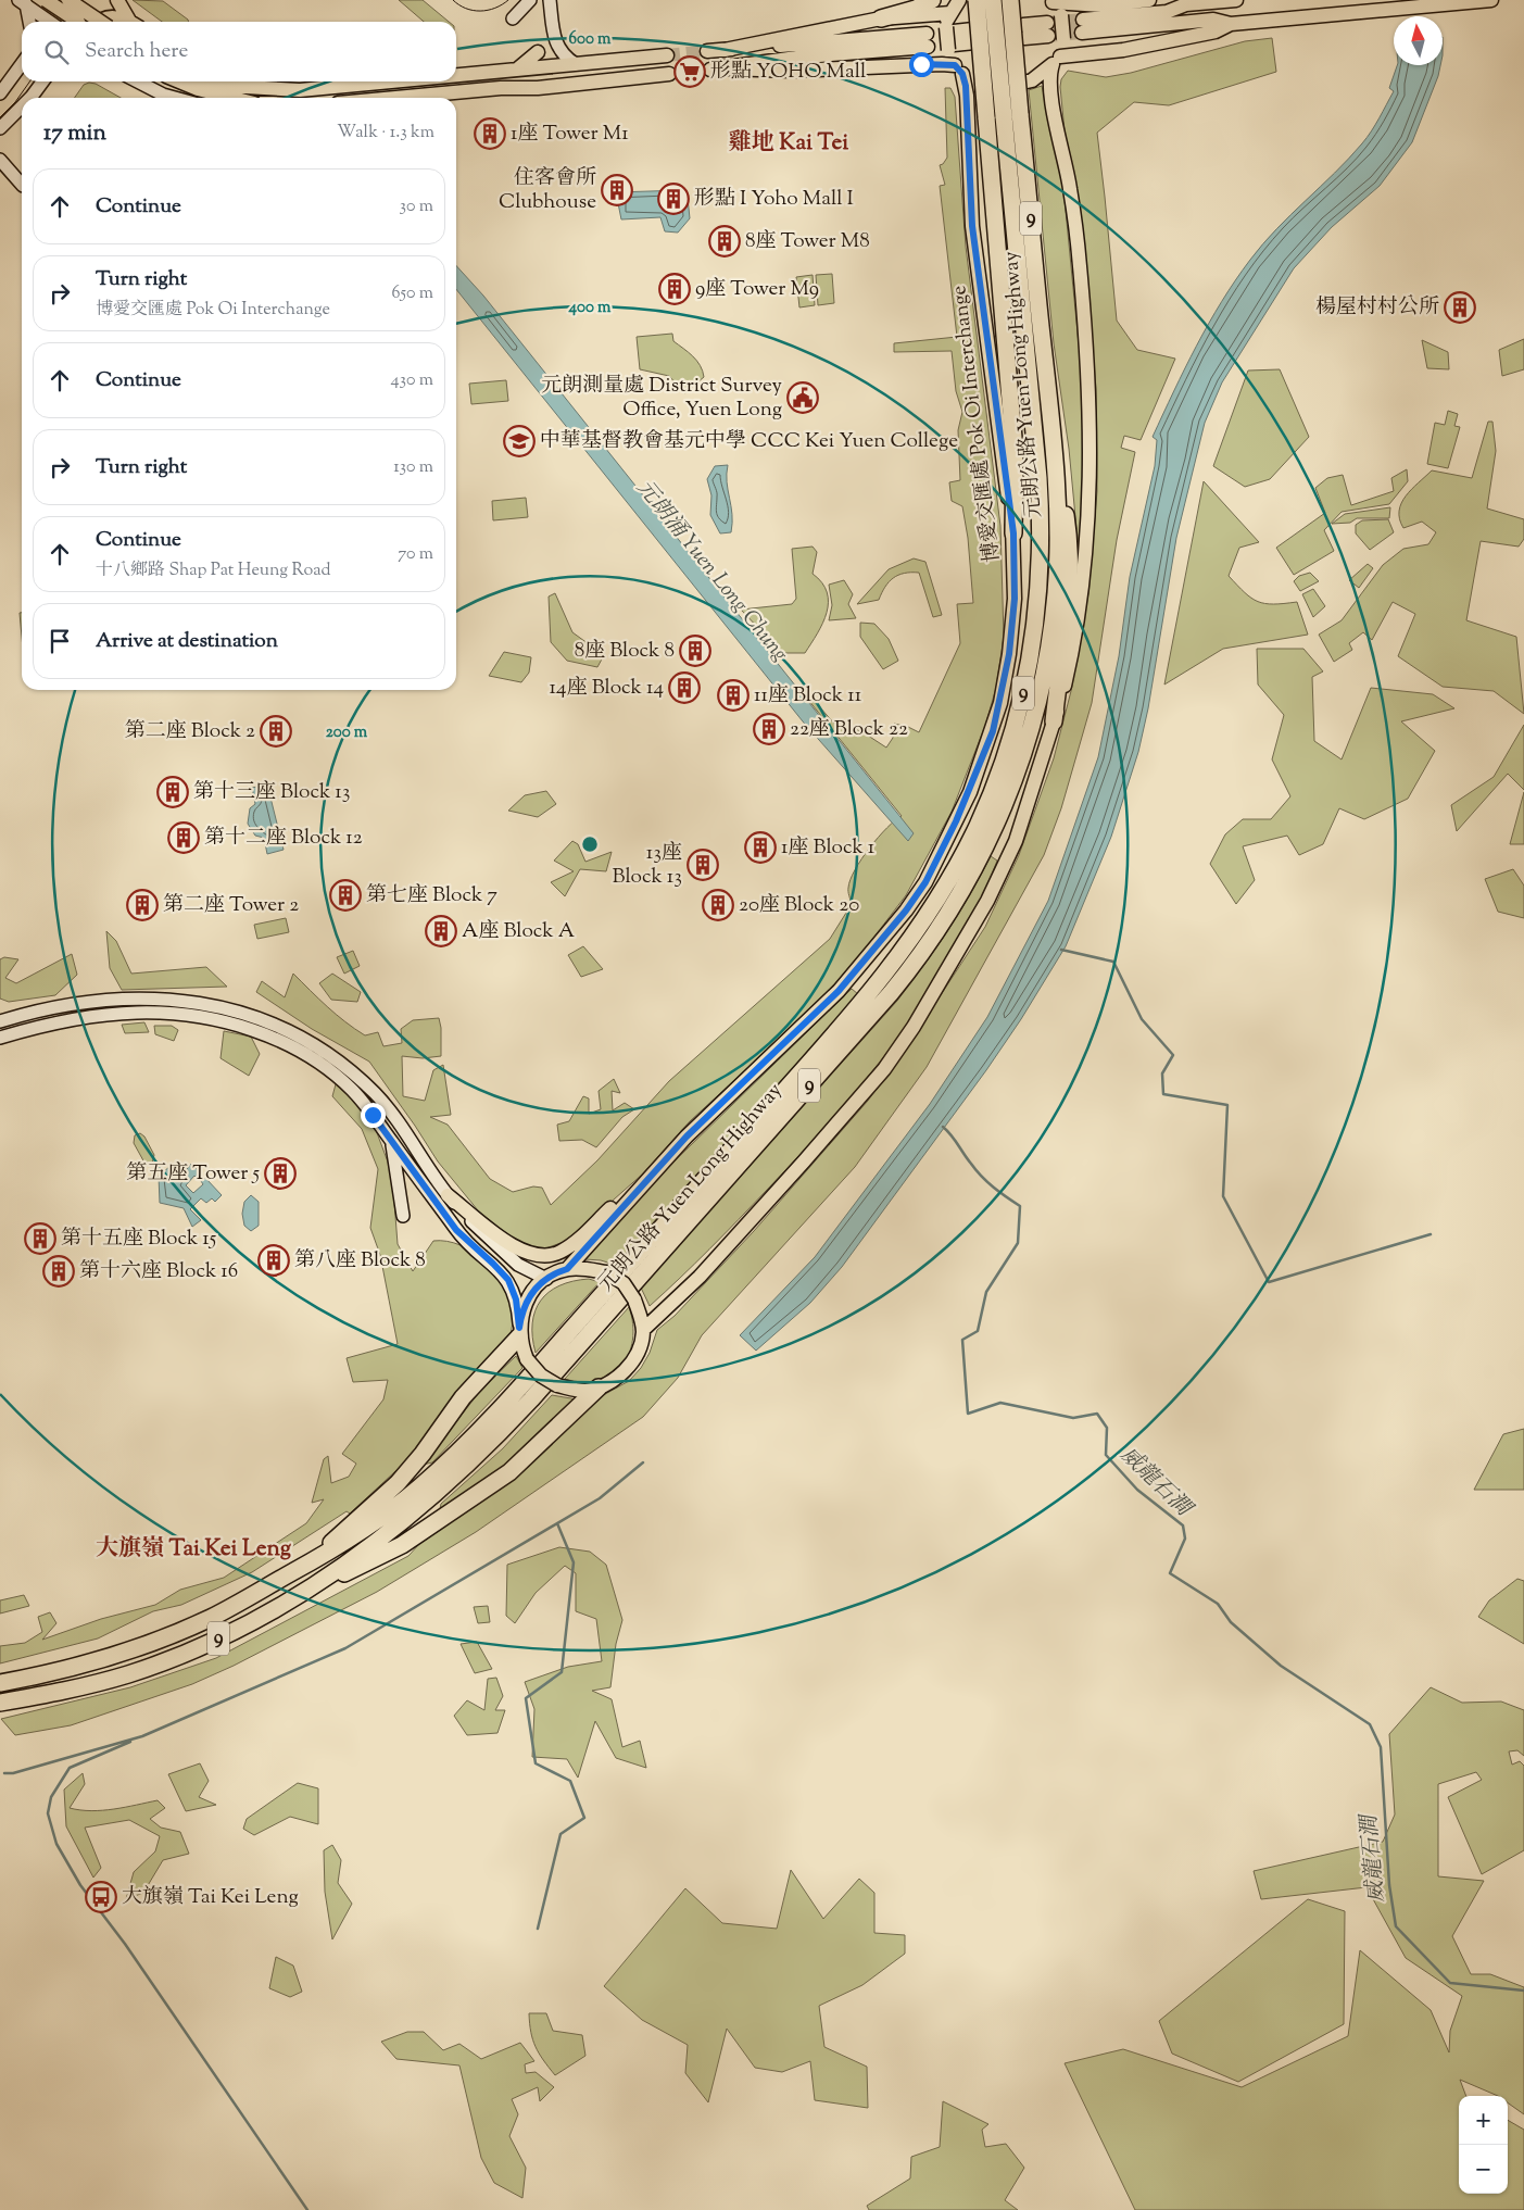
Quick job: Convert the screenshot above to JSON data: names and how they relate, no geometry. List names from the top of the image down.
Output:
{
  "streets": {
    "highway": ["9", "元朗公路 Yuen Long Highway"],
    "main road": ["博愛交匯處 Pok Oi Interchange"]
  },
  "districts": ["雞地 Kai Tei", "大旗嶺 Tai Kei Leng"],
  "water": ["元朗涌 Yuen Long Chung", "威龍石澗"],
  "places": {
    "supermarket": ["形點 YOHO Mall"],
    "building": [
      "1座 Tower M1",
      "住客會所 Clubhouse",
      "形點 I Yoho Mall I",
      "8座 Tower M8",
      "9座 Tower M9",
      "楊屋村村公所",
      "8座 Block 8",
      "14座 Block 14",
      "11座 Block 11",
      "22座 Block 22",
      "第二座 Block 2",
      "第十三座 Block 13",
      "第十二座 Block 12",
      "1座 Block 1",
      "13座 Block 13",
      "第七座 Block 7",
      "第二座 Tower 2",
      "20座 Block 20",
      "A座 Block A",
      "第五座 Tower 5",
      "第十五座 Block 15",
      "第八座 Block 8",
      "第十六座 Block 16"
    ],
    "public building": ["元朗測量處 District Survey Office, Yuen Long"],
    "school or university": ["中華基督教會基元中學 CCC Kei Yuen College"],
    "bus stop": ["大旗嶺 Tai Kei Leng"]
  },
  "north": "top",
  "page": {
    "search": "Search here",
    "heading": ["17 min", "Walk · 1.3 km"],
    "list": [
      ["Continue", "30 m"],
      ["Turn right", "博愛交匯處 Pok Oi Interchange", "650 m"],
      ["Continue", "430 m"],
      ["Turn right", "130 m"],
      ["Continue", "十八鄉路 Shap Pat Heung Road", "70 m"],
      "Arrive at destination"
    ],
    "map_buttons": ["+", "−"]
  },
  "rings": ["600 m", "400 m", "200 m"]
}
